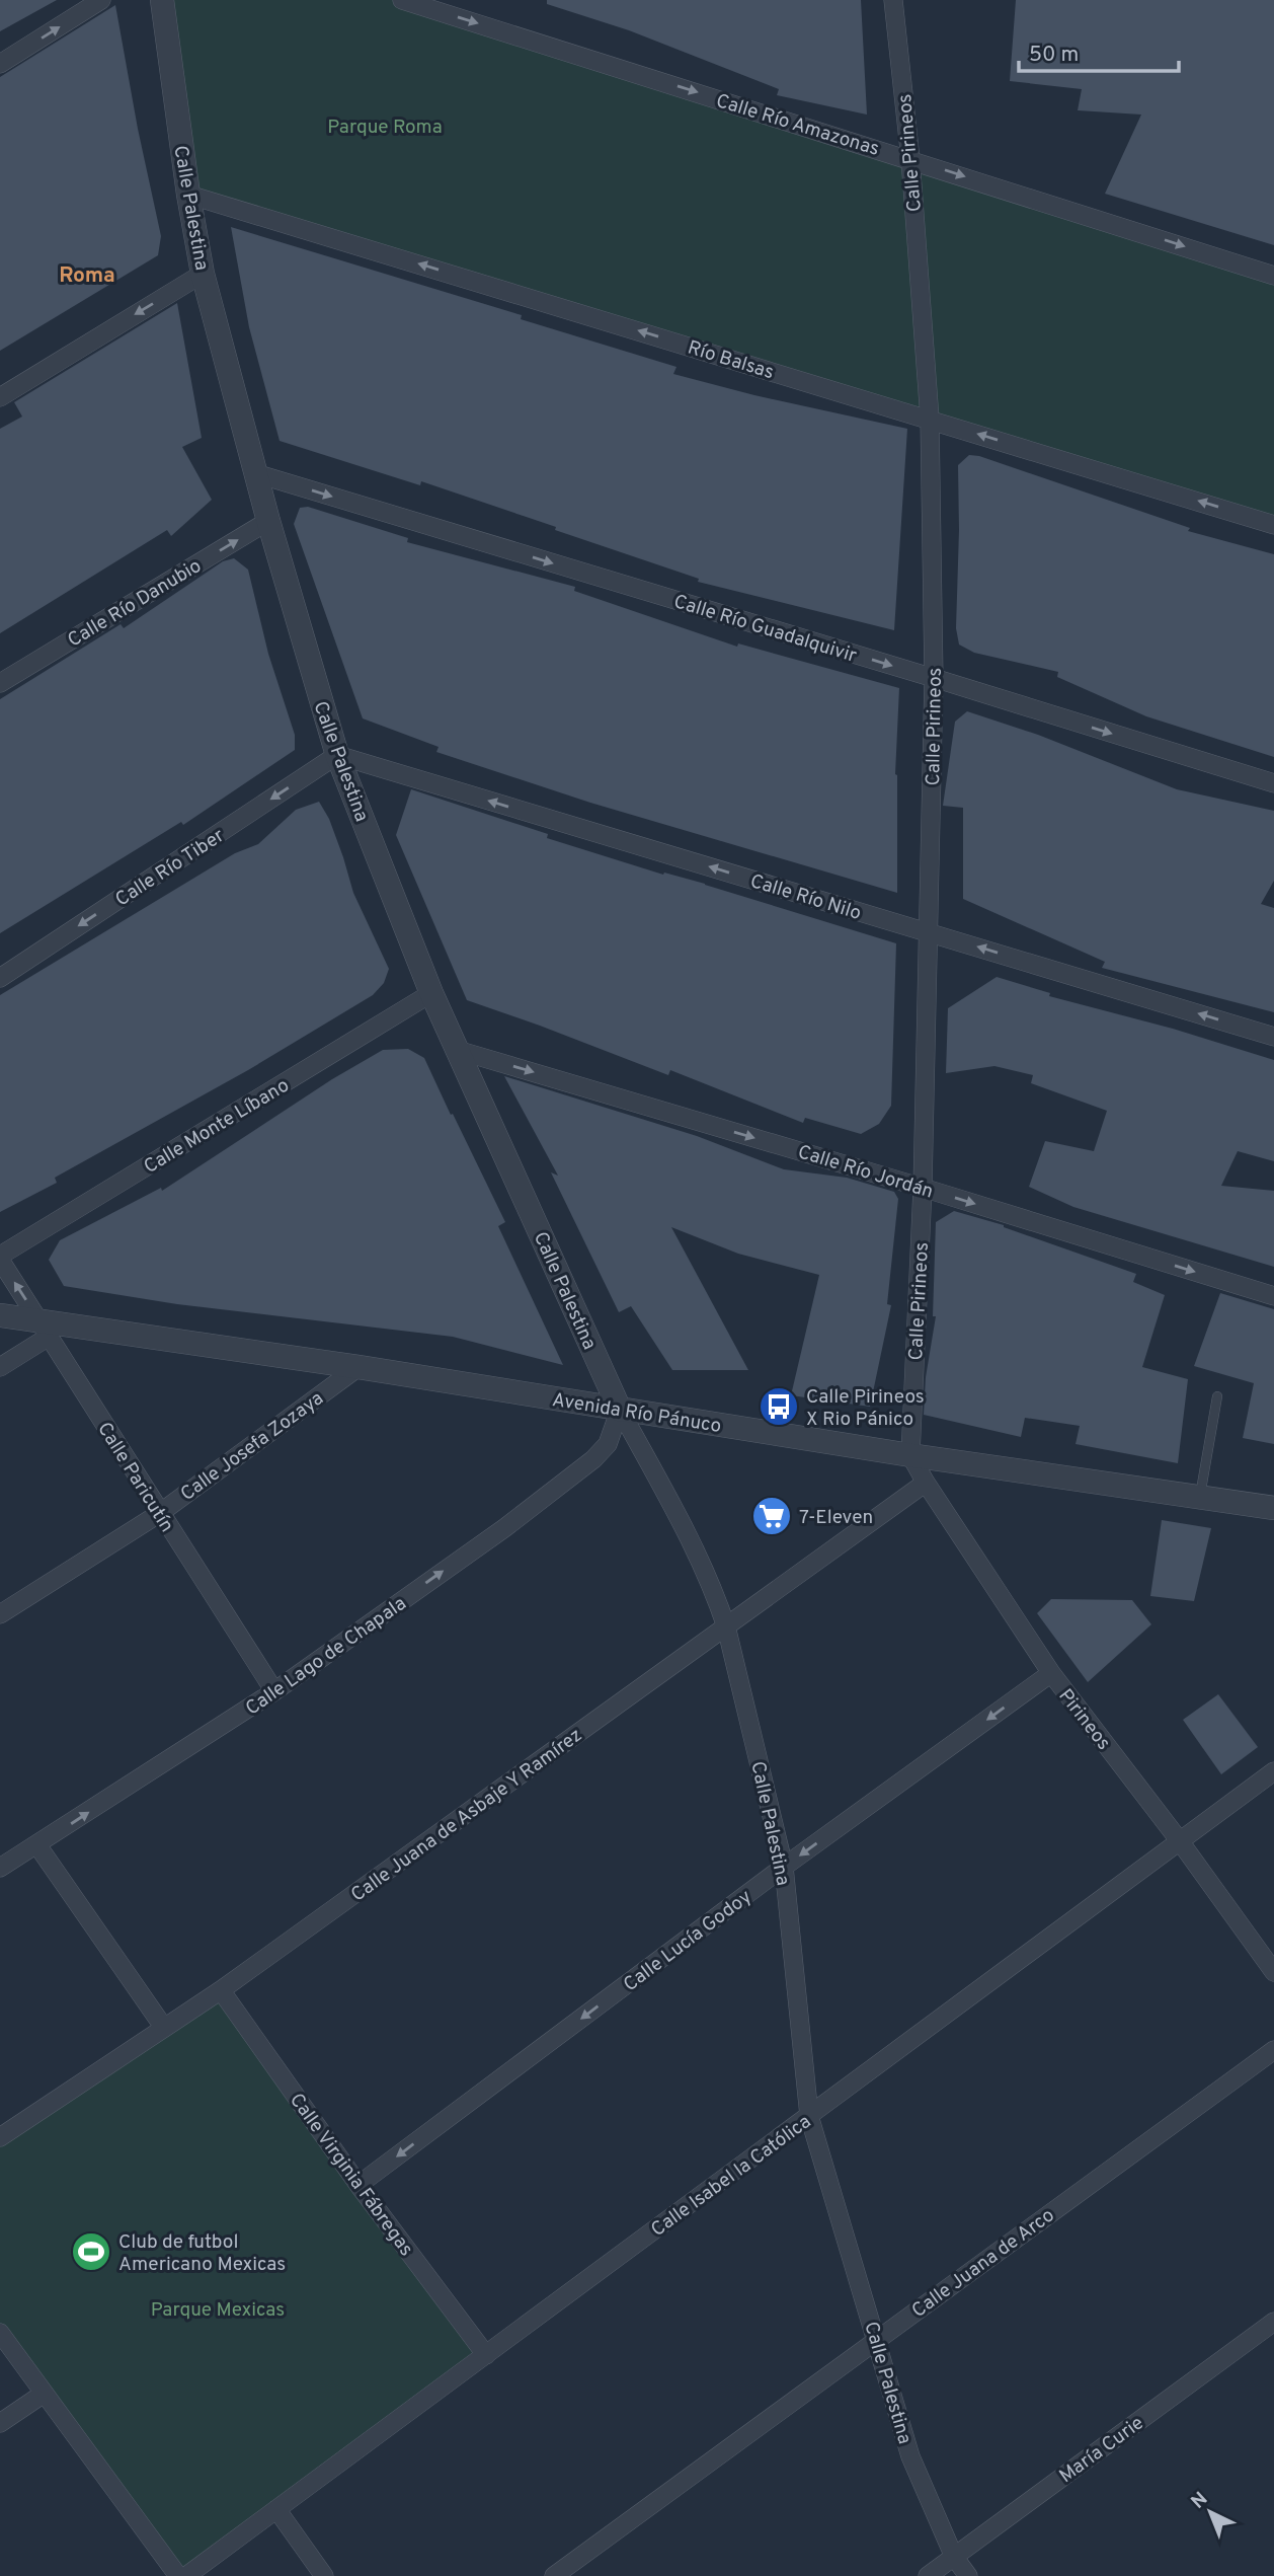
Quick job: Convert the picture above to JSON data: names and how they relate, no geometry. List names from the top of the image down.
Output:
{
  "streets": {
    "street": [
      "Calle Río Amazonas",
      "Calle Pirineos",
      "Calle Palestina",
      "Río Balsas",
      "Calle Río Danubio",
      "Calle Río Guadalquivir",
      "Calle Río Tiber",
      "Calle Río Nilo",
      "Calle Monte Líbano",
      "Calle Río Jordán",
      "Avenida Río Pánuco",
      "Calle Josefa Zozaya",
      "Calle Paricutín",
      "Calle Lago de Chapala",
      "Pirineos",
      "Calle Juana de Asbaje Y Ramírez",
      "Calle Lucía Godoy",
      "Calle Virginia Fábregas",
      "Calle Isabel la Católica",
      "Calle Juana de Arco",
      "María Curie"
    ]
  },
  "crossings": [
    ["Calle Río Amazonas", "Calle Pirineos"],
    ["Calle Pirineos", "Río Balsas"],
    ["Calle Pirineos", "Calle Río Guadalquivir"],
    ["Calle Pirineos", "Calle Río Nilo"],
    ["Calle Pirineos", "Calle Río Jordán"],
    ["Calle Pirineos", "Avenida Río Pánuco"],
    ["Calle Pirineos", "Pirineos"],
    ["Calle Palestina", "Río Balsas"],
    ["Calle Palestina", "Calle Río Danubio"],
    ["Calle Palestina", "Calle Río Guadalquivir"],
    ["Calle Palestina", "Calle Río Tiber"],
    ["Calle Palestina", "Calle Río Nilo"],
    ["Calle Palestina", "Calle Monte Líbano"],
    ["Calle Palestina", "Calle Río Jordán"],
    ["Calle Palestina", "Avenida Río Pánuco"],
    ["Calle Palestina", "Calle Lago de Chapala"],
    ["Calle Palestina", "Calle Juana de Asbaje Y Ramírez"],
    ["Calle Palestina", "Calle Lucía Godoy"],
    ["Calle Palestina", "Calle Isabel la Católica"],
    ["Calle Palestina", "Calle Juana de Arco"],
    ["Calle Palestina", "María Curie"],
    ["Calle Río Tiber", "Calle Río Nilo"],
    ["Calle Monte Líbano", "Calle Paricutín"],
    ["Avenida Río Pánuco", "Calle Josefa Zozaya"],
    ["Avenida Río Pánuco", "Calle Paricutín"],
    ["Avenida Río Pánuco", "Calle Lago de Chapala"],
    ["Avenida Río Pánuco", "Pirineos"],
    ["Calle Josefa Zozaya", "Calle Paricutín"],
    ["Calle Paricutín", "Calle Lago de Chapala"],
    ["Pirineos", "Calle Juana de Asbaje Y Ramírez"],
    ["Pirineos", "Calle Lucía Godoy"],
    ["Pirineos", "Calle Isabel la Católica"],
    ["Calle Juana de Asbaje Y Ramírez", "Calle Virginia Fábregas"],
    ["Calle Lucía Godoy", "Calle Virginia Fábregas"],
    ["Calle Virginia Fábregas", "Calle Isabel la Católica"]
  ],
  "one_way": [
    "Calle Río Amazonas",
    "Río Balsas",
    "Calle Río Danubio",
    "Calle Río Guadalquivir",
    "Calle Río Tiber",
    "Calle Río Nilo",
    "Calle Río Jordán",
    "Calle Lago de Chapala",
    "Calle Lucía Godoy"
  ],
  "districts": ["Roma"],
  "parks": ["Parque Roma", "Parque Mexicas"],
  "places": {
    "bus stop": ["Calle Pirineos X Rio Pánico"],
    "supermarket": ["7-Eleven"],
    "sports": ["Club de futbol Americano Mexicas"]
  },
  "scale_bar": "50 m",
  "north": "top left"
}
